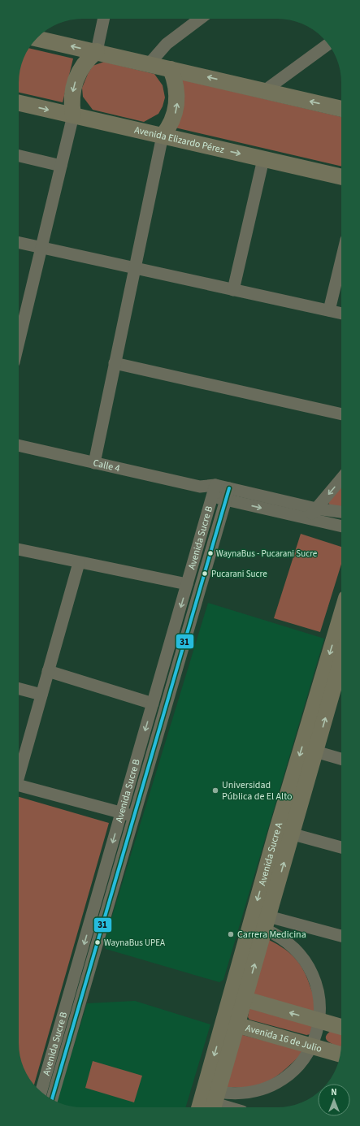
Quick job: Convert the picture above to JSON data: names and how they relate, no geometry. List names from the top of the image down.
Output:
{
  "streets": {
    "main road": ["Avenida Elizardo Pérez", "Avenida Sucre A", "Avenida 16 de Julio"],
    "street": ["Calle 4", "Avenida Sucre B"]
  },
  "crossings": [
    ["Calle 4", "Avenida Sucre B"],
    ["Avenida Sucre A", "Avenida 16 de Julio"]
  ],
  "places": [
    "WaynaBus - Pucarani Sucre",
    "Pucarani Sucre",
    "Universidad Pública de El Alto",
    "Carrera Medicina",
    "WaynaBus UPEA"
  ],
  "lines": ["transit line 31"],
  "north": "top"
}
